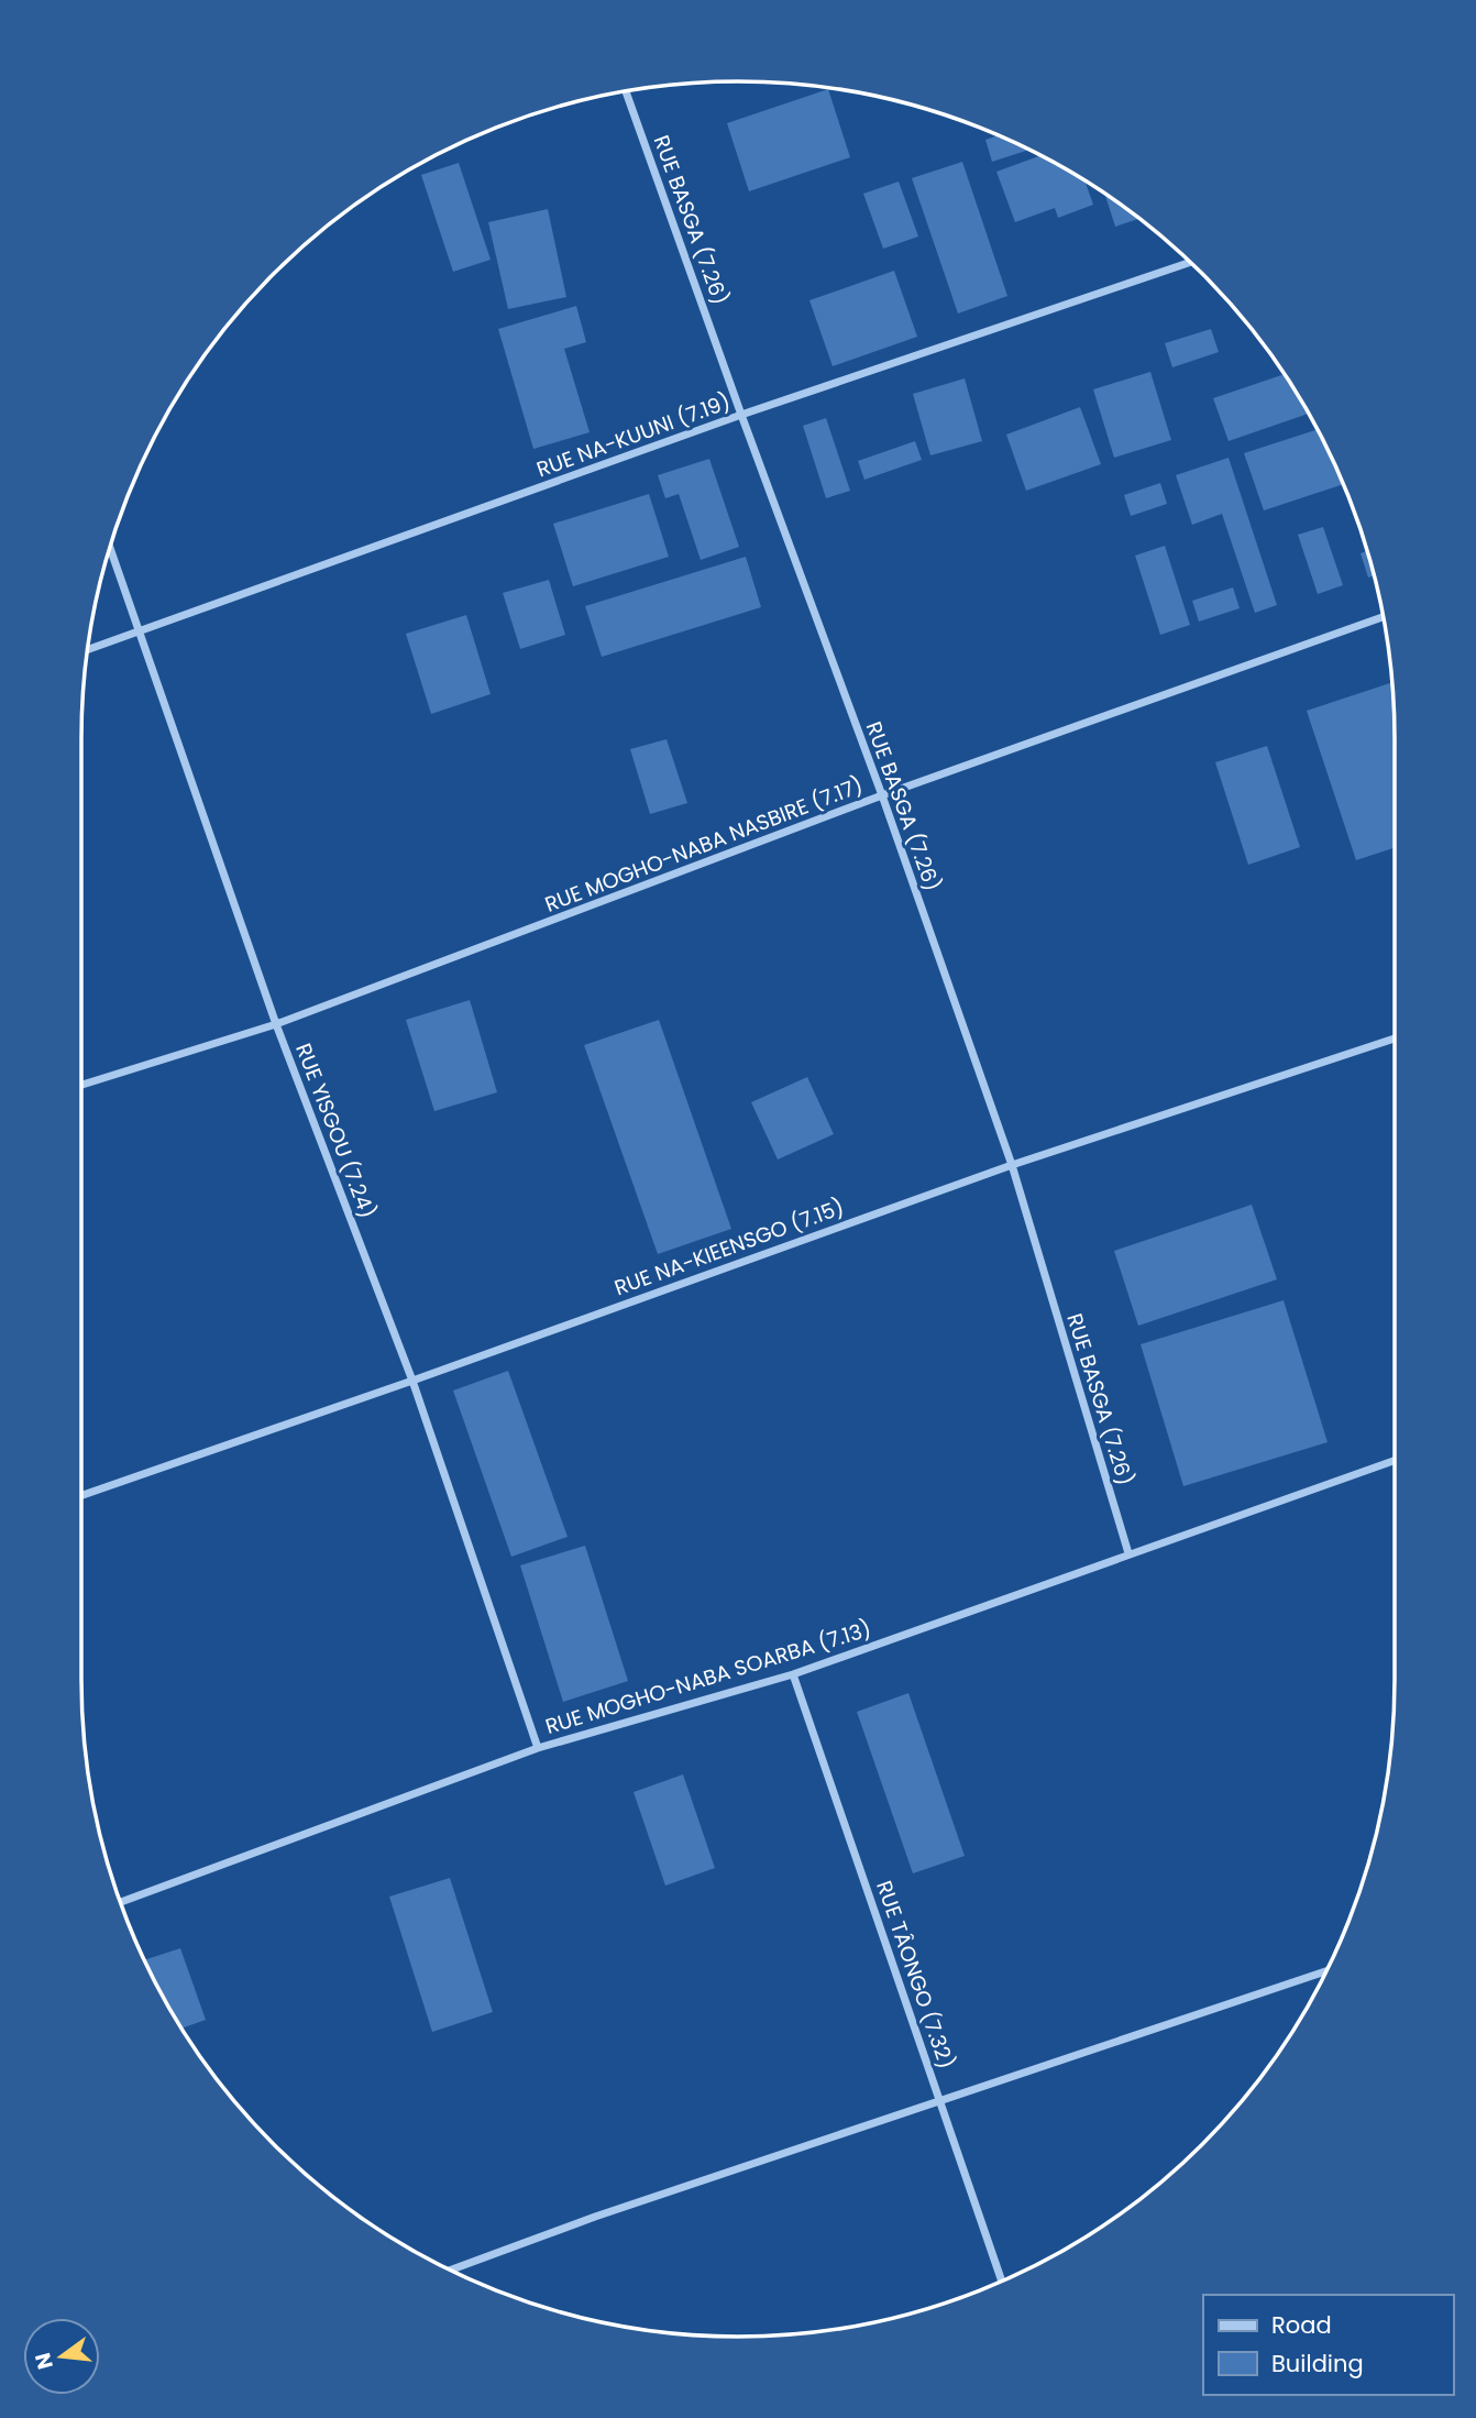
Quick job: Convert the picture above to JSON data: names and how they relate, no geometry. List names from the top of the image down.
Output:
{
  "streets": {
    "street": [
      "RUE BASGA (7.26)",
      "RUE NA-KUUNI (7.19)",
      "RUE MOGHO-NABA NASBIRE (7.17)",
      "RUE YISGOU (7.24)",
      "RUE NA-KIEENSGO (7.15)",
      "RUE MOGHO-NABA SOARBA (7.13)",
      "RUE TÂONGO (7.32)"
    ]
  },
  "crossings": [
    ["RUE BASGA (7.26)", "RUE NA-KUUNI (7.19)"],
    ["RUE BASGA (7.26)", "RUE MOGHO-NABA NASBIRE (7.17)"],
    ["RUE BASGA (7.26)", "RUE NA-KIEENSGO (7.15)"],
    ["RUE BASGA (7.26)", "RUE MOGHO-NABA SOARBA (7.13)"],
    ["RUE NA-KUUNI (7.19)", "RUE YISGOU (7.24)"],
    ["RUE MOGHO-NABA NASBIRE (7.17)", "RUE YISGOU (7.24)"],
    ["RUE YISGOU (7.24)", "RUE NA-KIEENSGO (7.15)"],
    ["RUE YISGOU (7.24)", "RUE MOGHO-NABA SOARBA (7.13)"],
    ["RUE MOGHO-NABA SOARBA (7.13)", "RUE TÂONGO (7.32)"]
  ],
  "legend": ["Road", "Building"],
  "north": "left"
}
